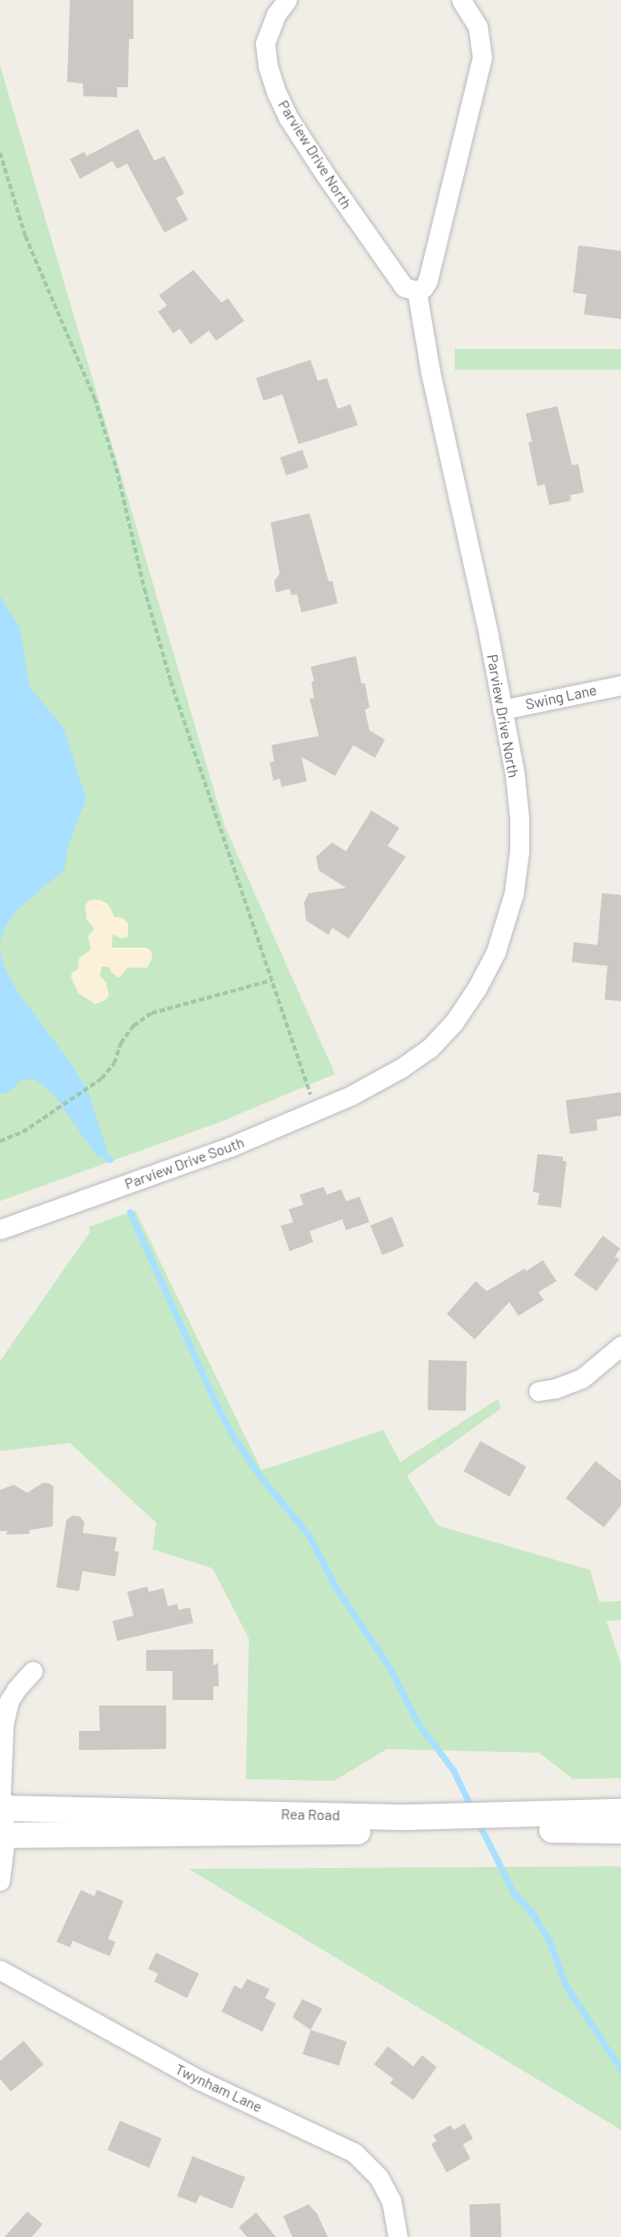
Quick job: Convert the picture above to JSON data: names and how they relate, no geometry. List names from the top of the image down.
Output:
{
  "streets": {
    "main road": ["Rea Road"],
    "street": [
      "Parview Drive North",
      "Swing Lane",
      "Parview Drive South",
      "Twynham Lane"
    ]
  },
  "crossings": [
    ["Parview Drive North", "Swing Lane"],
    ["Parview Drive North", "Parview Drive South"]
  ]
}
